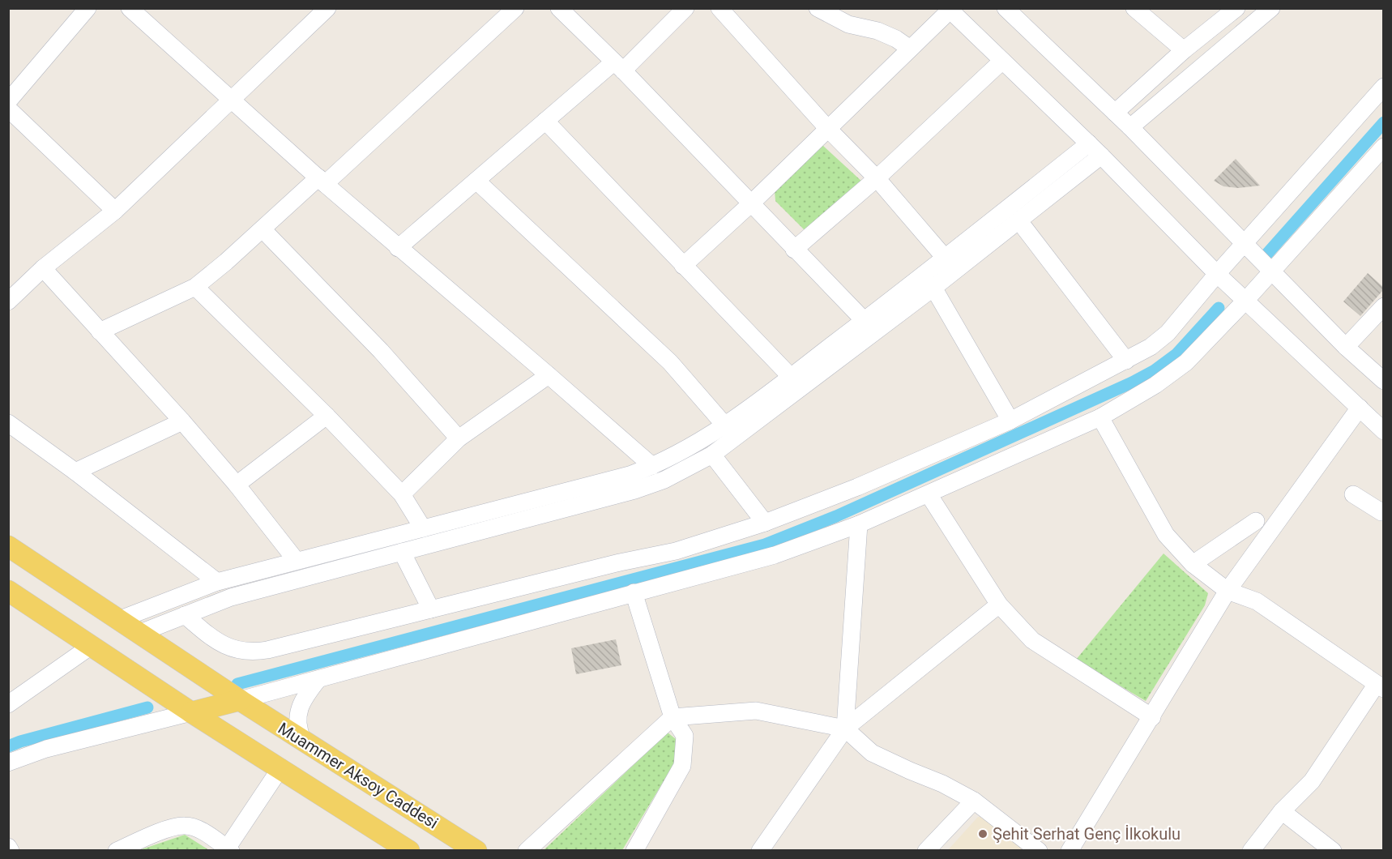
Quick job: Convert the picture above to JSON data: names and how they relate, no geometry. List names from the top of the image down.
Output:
{
  "streets": {
    "main road": ["Muammer Aksoy Caddesi"]
  },
  "places": ["Şehit Serhat Genç İlkokulu"]
}
